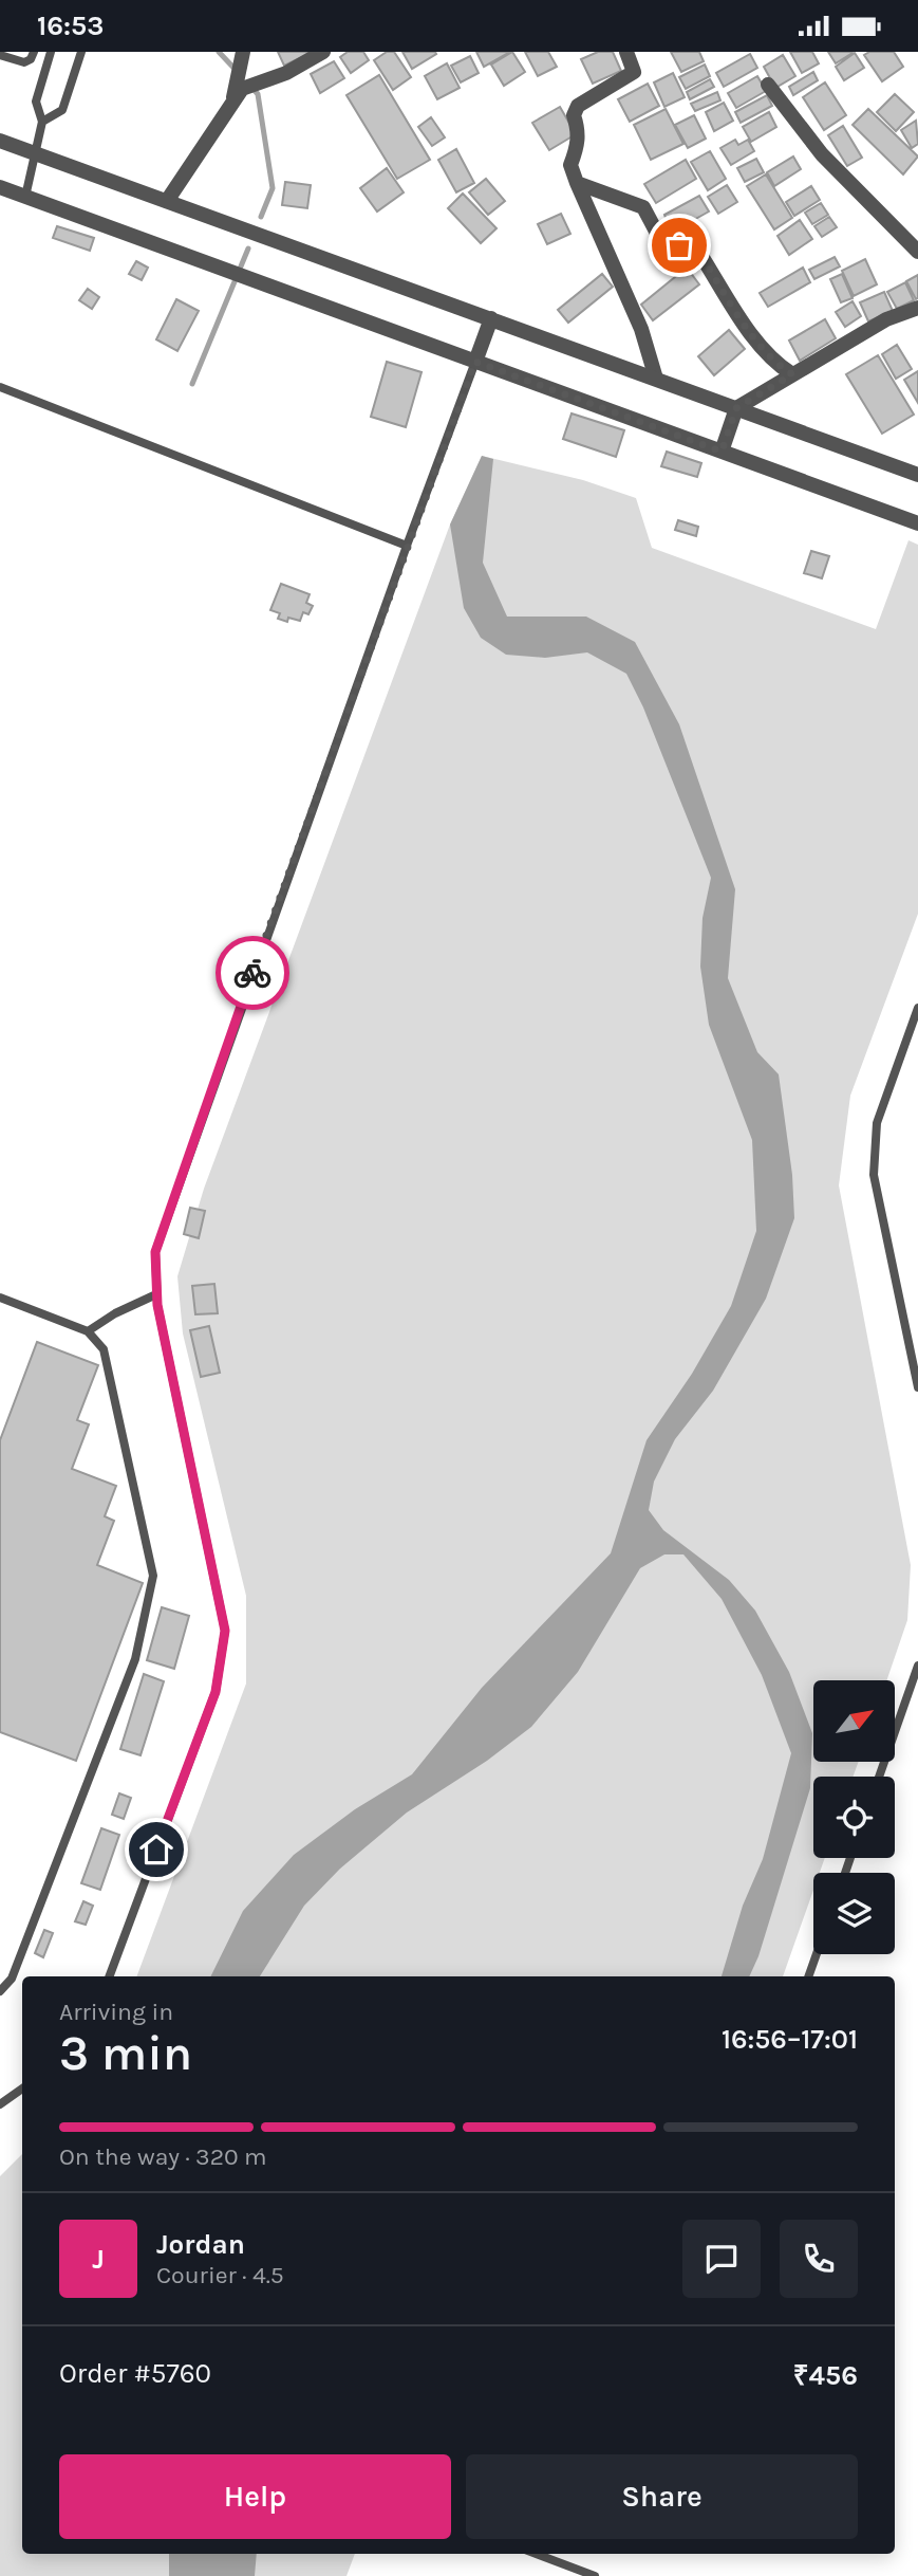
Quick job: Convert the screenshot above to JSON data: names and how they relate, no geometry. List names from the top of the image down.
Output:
{
  "north": "top right",
  "page": {
    "status": "16:53",
    "heading": ["3 min", "Arriving in", "16:56–17:01"],
    "panel": [
      "Jordan",
      "Courier · 4.5",
      "Order #5760",
      "₹456"
    ],
    "bar": "On the way · 320 m",
    "round": "J",
    "buttons": ["Help", "Share"]
  }
}
